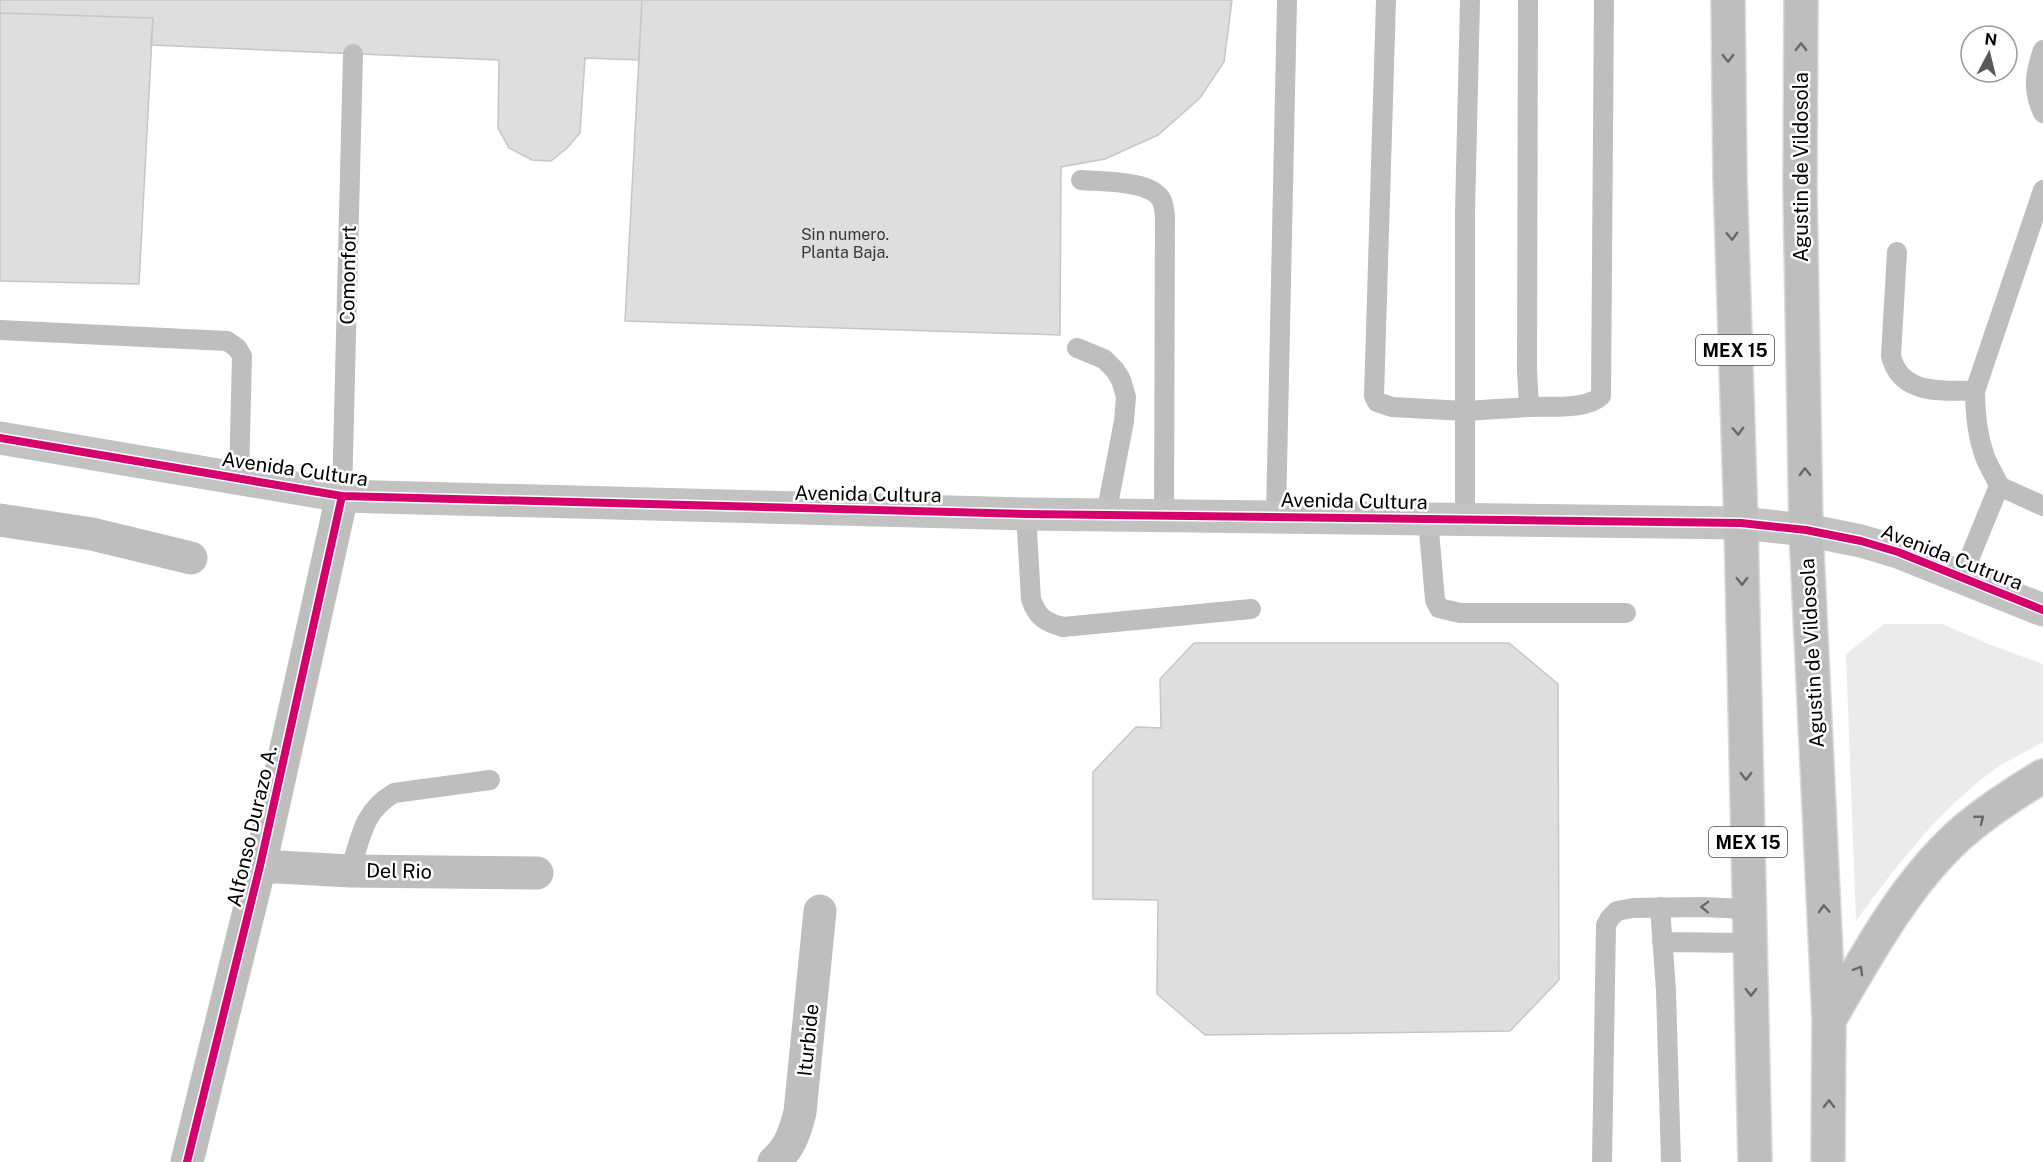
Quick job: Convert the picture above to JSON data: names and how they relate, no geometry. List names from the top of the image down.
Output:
{
  "streets": {
    "main road": [
      "Agustin de Vildosola",
      "MEX 15",
      "Alfonso Durazo A.",
      "Del Rio",
      "Iturbide"
    ],
    "street": ["Avenida Cultura", "Avenida Cutrura"],
    "lane": ["Comonfort"]
  },
  "crossings": [
    ["Agustin de Vildosola", "Avenida Cutrura"],
    ["Comonfort", "Avenida Cultura"],
    ["Comonfort", "Alfonso Durazo A."],
    ["MEX 15", "Avenida Cultura"],
    ["MEX 15", "Avenida Cutrura"],
    ["Avenida Cultura", "Avenida Cutrura"],
    ["Avenida Cultura", "Alfonso Durazo A."],
    ["Alfonso Durazo A.", "Del Rio"]
  ],
  "house_numbers": ["Sin numero. Planta Baja."],
  "north": "top"
}
